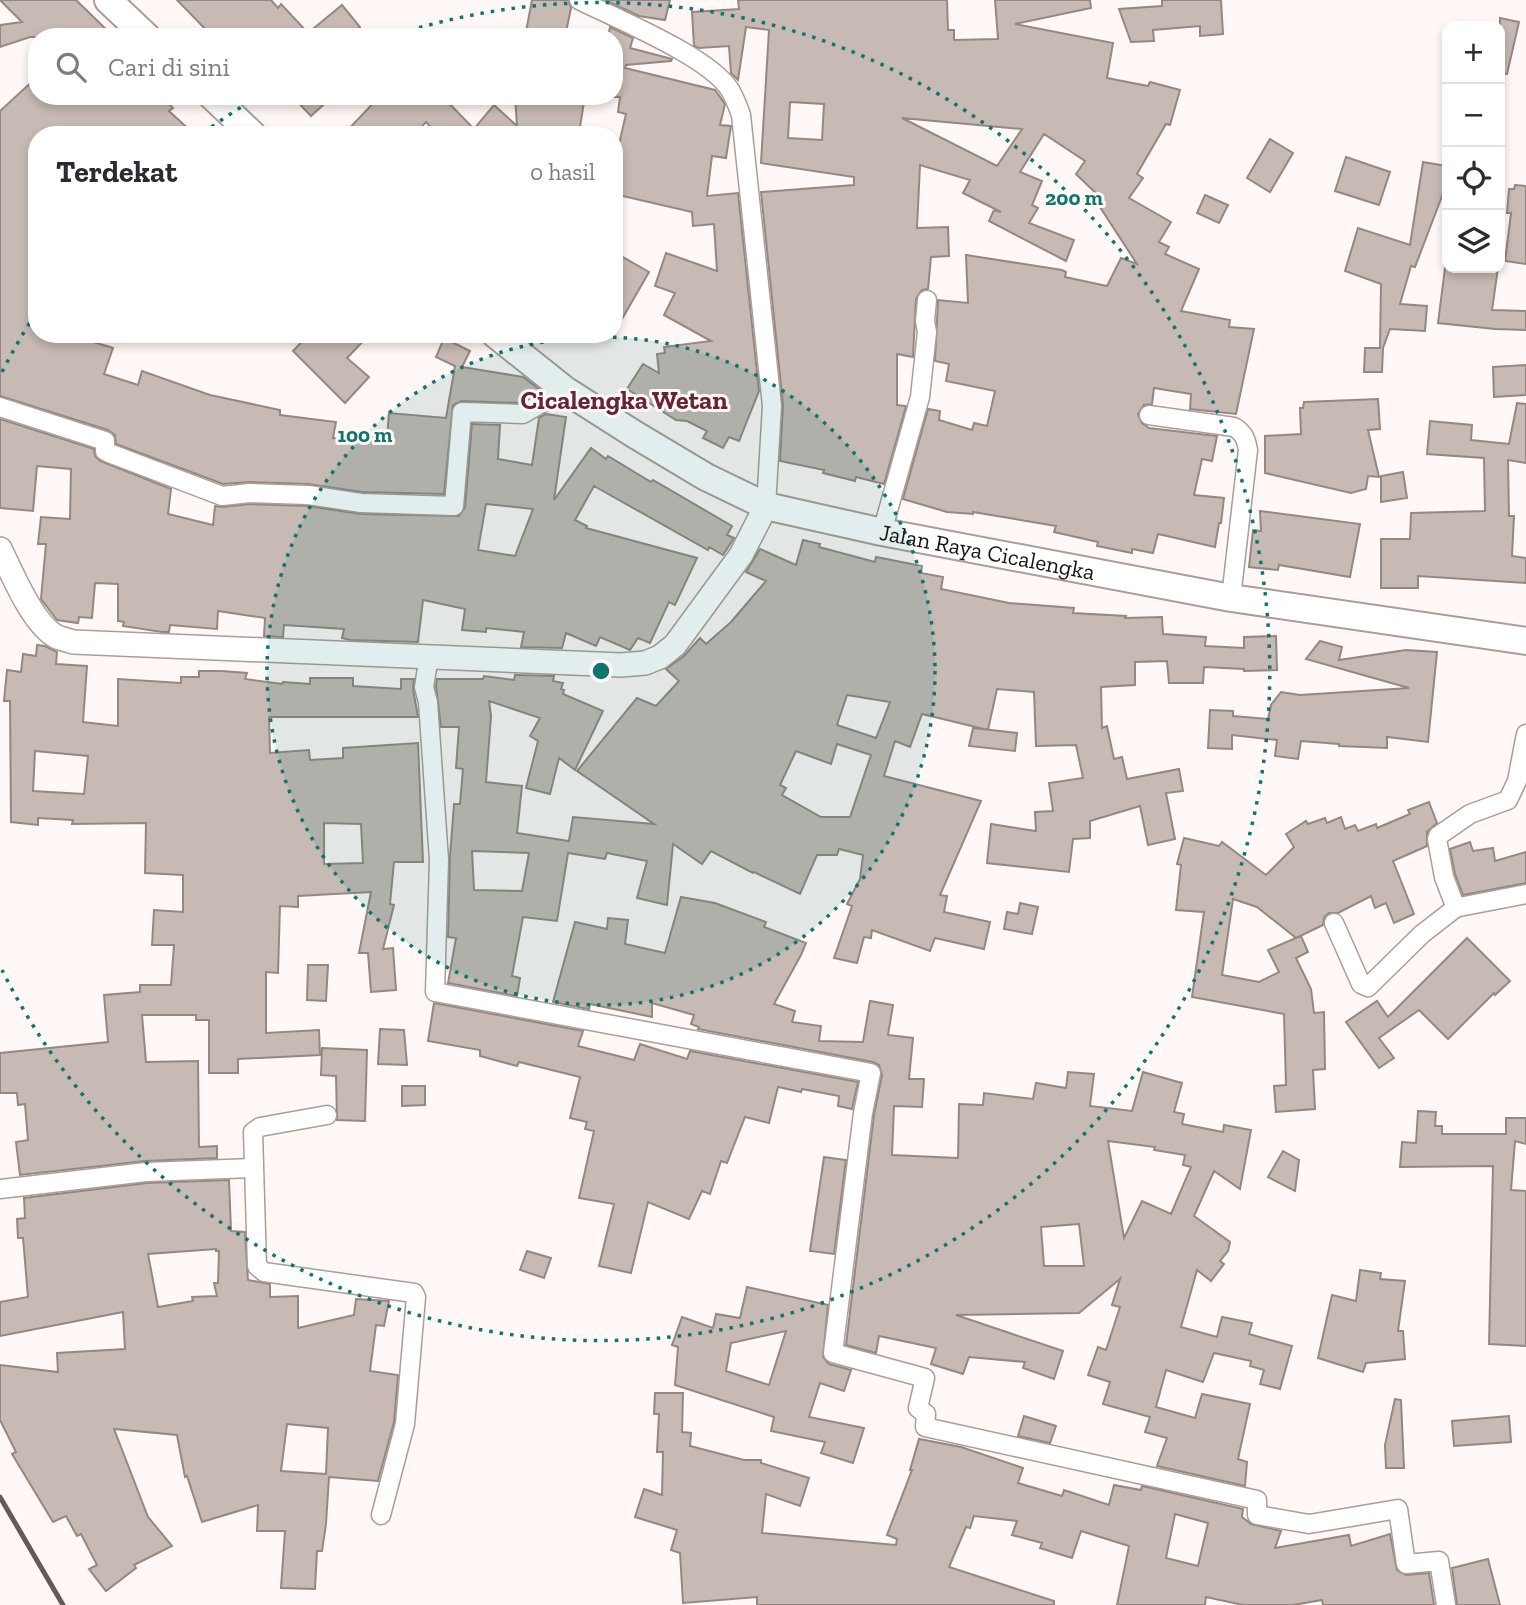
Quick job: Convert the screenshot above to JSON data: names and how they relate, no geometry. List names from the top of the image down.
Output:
{
  "streets": {
    "main road": ["Jalan Raya Cicalengka"]
  },
  "districts": ["Cicalengka Wetan"],
  "page": {
    "map_buttons": ["+", "−"],
    "search": "Cari di sini",
    "heading": ["Terdekat", "0 hasil"]
  },
  "rings": ["200 m", "100 m"]
}
